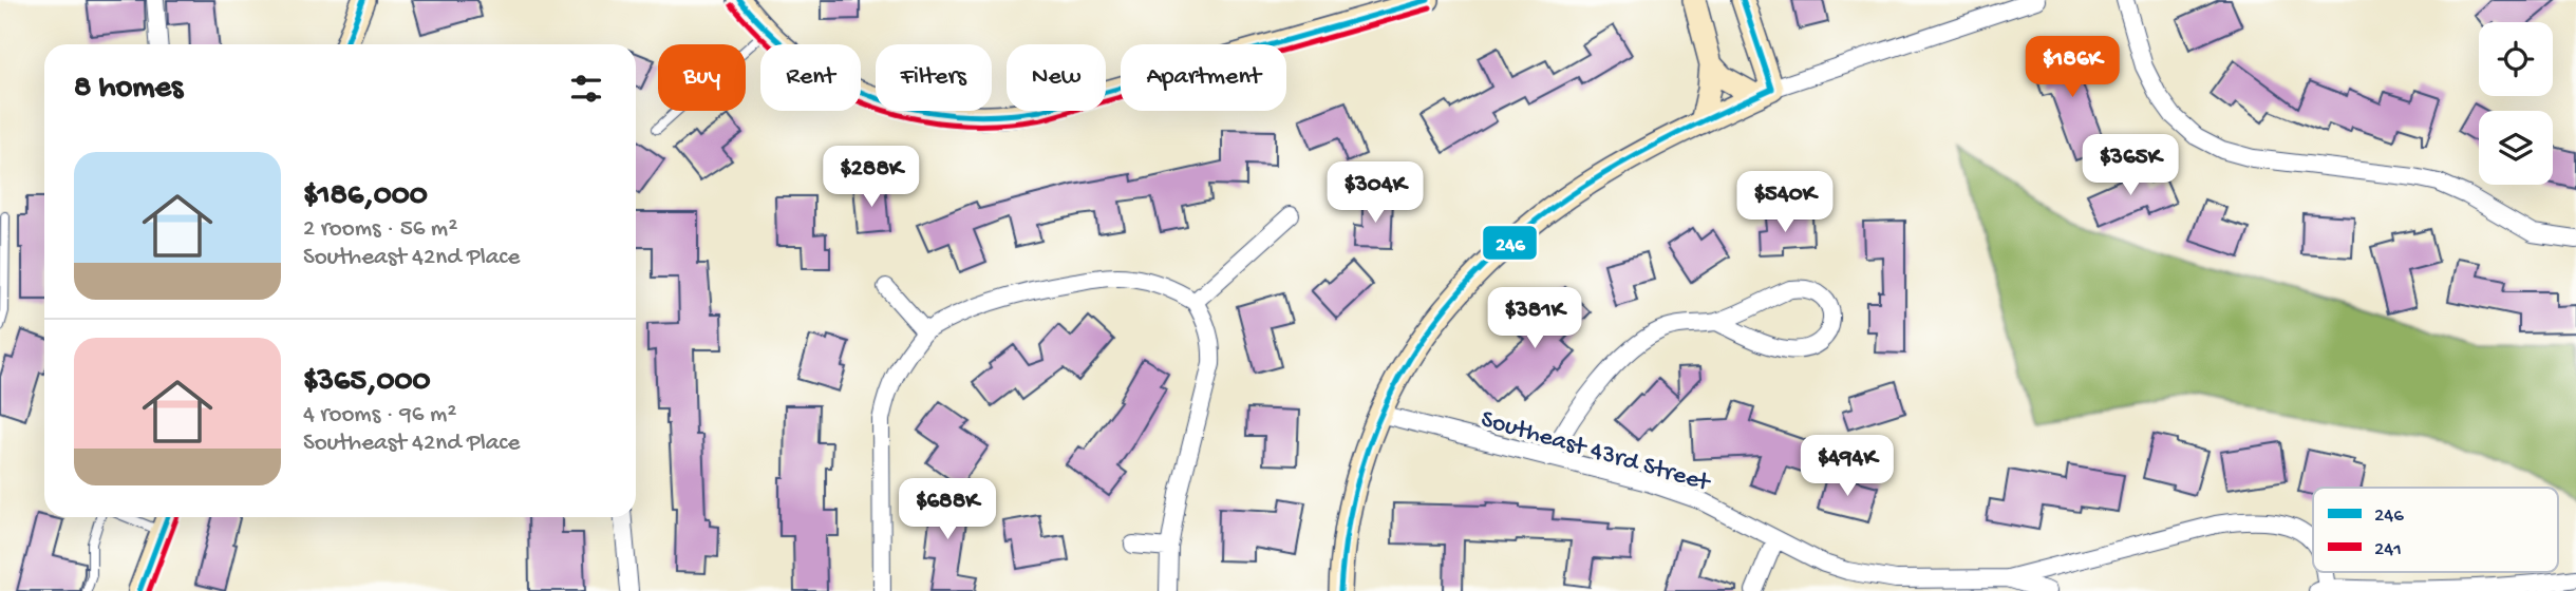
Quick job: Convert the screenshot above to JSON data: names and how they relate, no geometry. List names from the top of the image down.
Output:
{
  "streets": {
    "street": ["Southeast 43rd Street"]
  },
  "lines": ["transit line 246", "transit line 241"],
  "legend": ["246", "241"],
  "page": {
    "price": [
      "$186K",
      "$365K",
      "$288K",
      "$304K",
      "$540K",
      "$381K",
      "$494K",
      "$688K"
    ],
    "chip": [
      "Buy",
      "Rent",
      "Filters",
      "New",
      "Apartment"
    ],
    "heading": "8 homes",
    "list": [
      {
        "name": "$186,000",
        "note": "2 rooms · 56 m² · Southeast 42nd Place"
      },
      {
        "name": "$365,000",
        "note": "4 rooms · 96 m² · Southeast 42nd Place"
      }
    ]
  }
}
